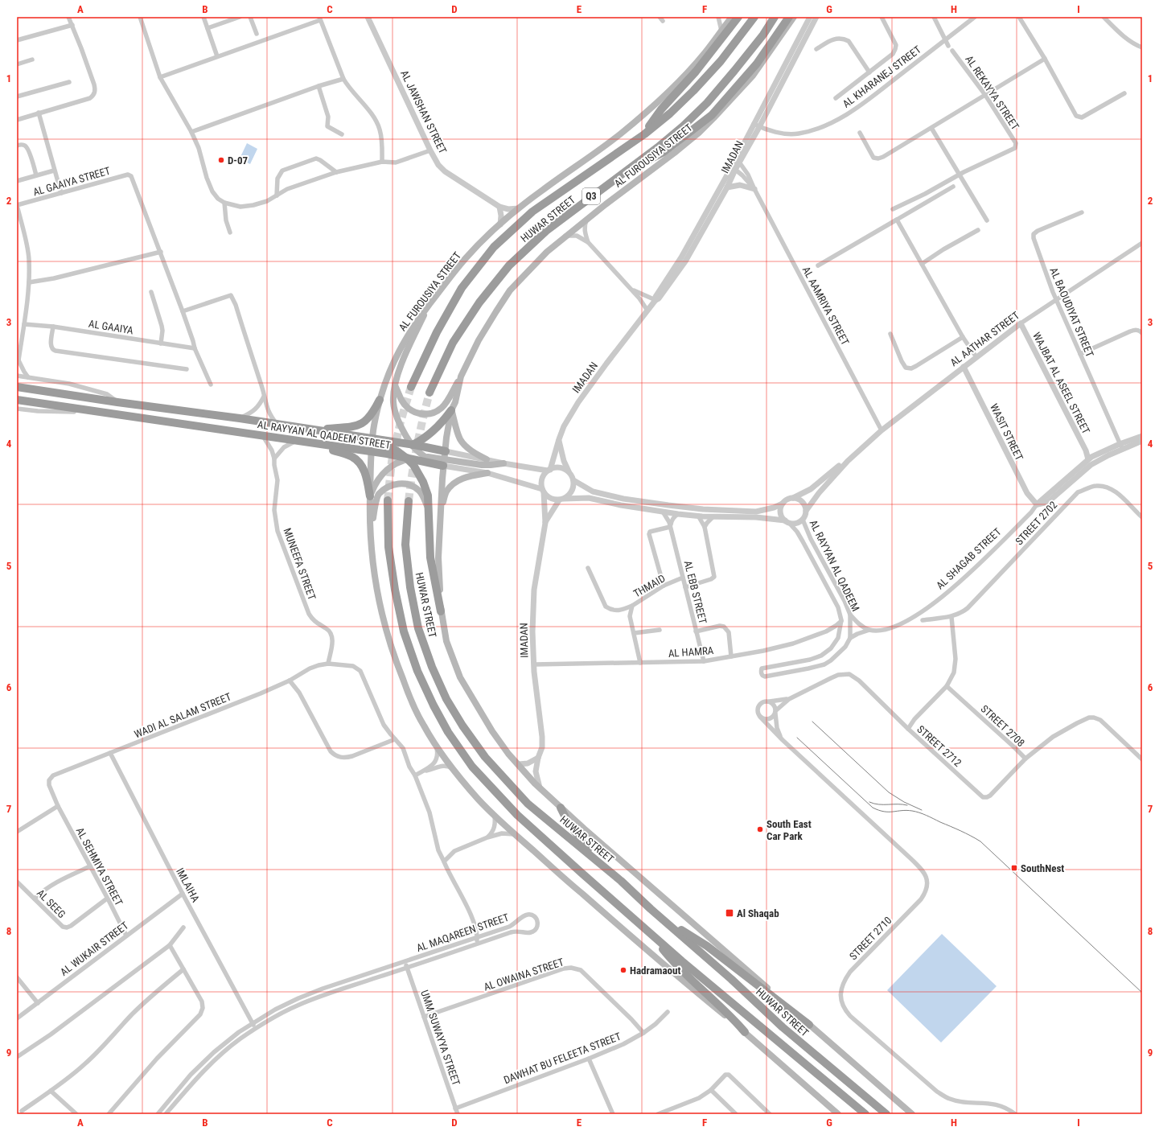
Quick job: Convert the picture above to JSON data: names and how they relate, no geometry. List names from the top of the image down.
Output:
{
  "streets": {
    "highway": ["Q3", "HUWAR STREET", "AL RAYYAN AL QADEEM STREET"],
    "main road": ["AL FUROUSIYA STREET"],
    "street": [
      "AL KHARANEJ STREET",
      "AL REKAYYA STREET",
      "AL JAWSHAN STREET",
      "IMADAN",
      "AL GAAIYA STREET",
      "AL AAMRIYA STREET",
      "AL BAOUDIYAT STREET",
      "AL GAAIYA",
      "AL AATHAR STREET",
      "WAJBAT AL ASEEL STREET",
      "WASIT STREET",
      "STREET 2702",
      "AL SHAGAB STREET",
      "MUNEEFA STREET",
      "AL RAYYAN AL QADEEM",
      "THMAID",
      "AL EBB STREET",
      "AL HAMRA",
      "WADI AL SALAM STREET",
      "STREET 2708",
      "STREET 2712",
      "AL SEHMIYA STREET",
      "IMLAIHA",
      "AL SEEG",
      "AL MAQAREEN STREET",
      "STREET 2710",
      "AL WUKAIR STREET",
      "AL OWAINA STREET",
      "UMM SUWAYYA STREET",
      "DAWHAT BU FELEETA STREET"
    ]
  },
  "crossings": [
    ["AL KHARANEJ STREET", "IMADAN"],
    ["AL JAWSHAN STREET", "AL FUROUSIYA STREET"],
    ["AL FUROUSIYA STREET", "HUWAR STREET"],
    ["AL FUROUSIYA STREET", "AL RAYYAN AL QADEEM STREET"],
    ["IMADAN", "HUWAR STREET"],
    ["IMADAN", "AL AAMRIYA STREET"],
    ["IMADAN", "AL RAYYAN AL QADEEM STREET"],
    ["IMADAN", "AL HAMRA"],
    ["AL AAMRIYA STREET", "AL AATHAR STREET"],
    ["AL BAOUDIYAT STREET", "AL AATHAR STREET"],
    ["AL BAOUDIYAT STREET", "AL SHAGAB STREET"],
    ["AL AATHAR STREET", "WAJBAT AL ASEEL STREET"],
    ["AL AATHAR STREET", "WASIT STREET"],
    ["AL AATHAR STREET", "AL RAYYAN AL QADEEM"],
    ["WAJBAT AL ASEEL STREET", "AL SHAGAB STREET"],
    ["WASIT STREET", "AL SHAGAB STREET"],
    ["AL RAYYAN AL QADEEM STREET", "MUNEEFA STREET"],
    ["STREET 2702", "STREET 2712"],
    ["AL SHAGAB STREET", "AL RAYYAN AL QADEEM"],
    ["MUNEEFA STREET", "WADI AL SALAM STREET"],
    ["AL RAYYAN AL QADEEM", "AL HAMRA"],
    ["THMAID", "AL EBB STREET"],
    ["THMAID", "AL HAMRA"],
    ["AL EBB STREET", "AL HAMRA"],
    ["WADI AL SALAM STREET", "AL SEHMIYA STREET"],
    ["WADI AL SALAM STREET", "IMLAIHA"],
    ["WADI AL SALAM STREET", "AL MAQAREEN STREET"],
    ["STREET 2708", "STREET 2712"],
    ["AL SEHMIYA STREET", "AL SEEG"],
    ["AL SEHMIYA STREET", "AL WUKAIR STREET"],
    ["IMLAIHA", "AL MAQAREEN STREET"],
    ["IMLAIHA", "AL WUKAIR STREET"],
    ["AL MAQAREEN STREET", "UMM SUWAYYA STREET"],
    ["AL OWAINA STREET", "UMM SUWAYYA STREET"],
    ["AL OWAINA STREET", "DAWHAT BU FELEETA STREET"],
    ["UMM SUWAYYA STREET", "DAWHAT BU FELEETA STREET"]
  ],
  "places": {
    "other": ["D-07", "South East Car Park", "Hadramaout"],
    "transit": ["SouthNest", "Al Shaqab"]
  },
  "grid": {
    "columns": [
      "A",
      "B",
      "C",
      "D",
      "E",
      "F",
      "G",
      "H",
      "I"
    ],
    "rows": [
      "1",
      "2",
      "3",
      "4",
      "5",
      "6",
      "7",
      "8",
      "9"
    ]
  }
}
